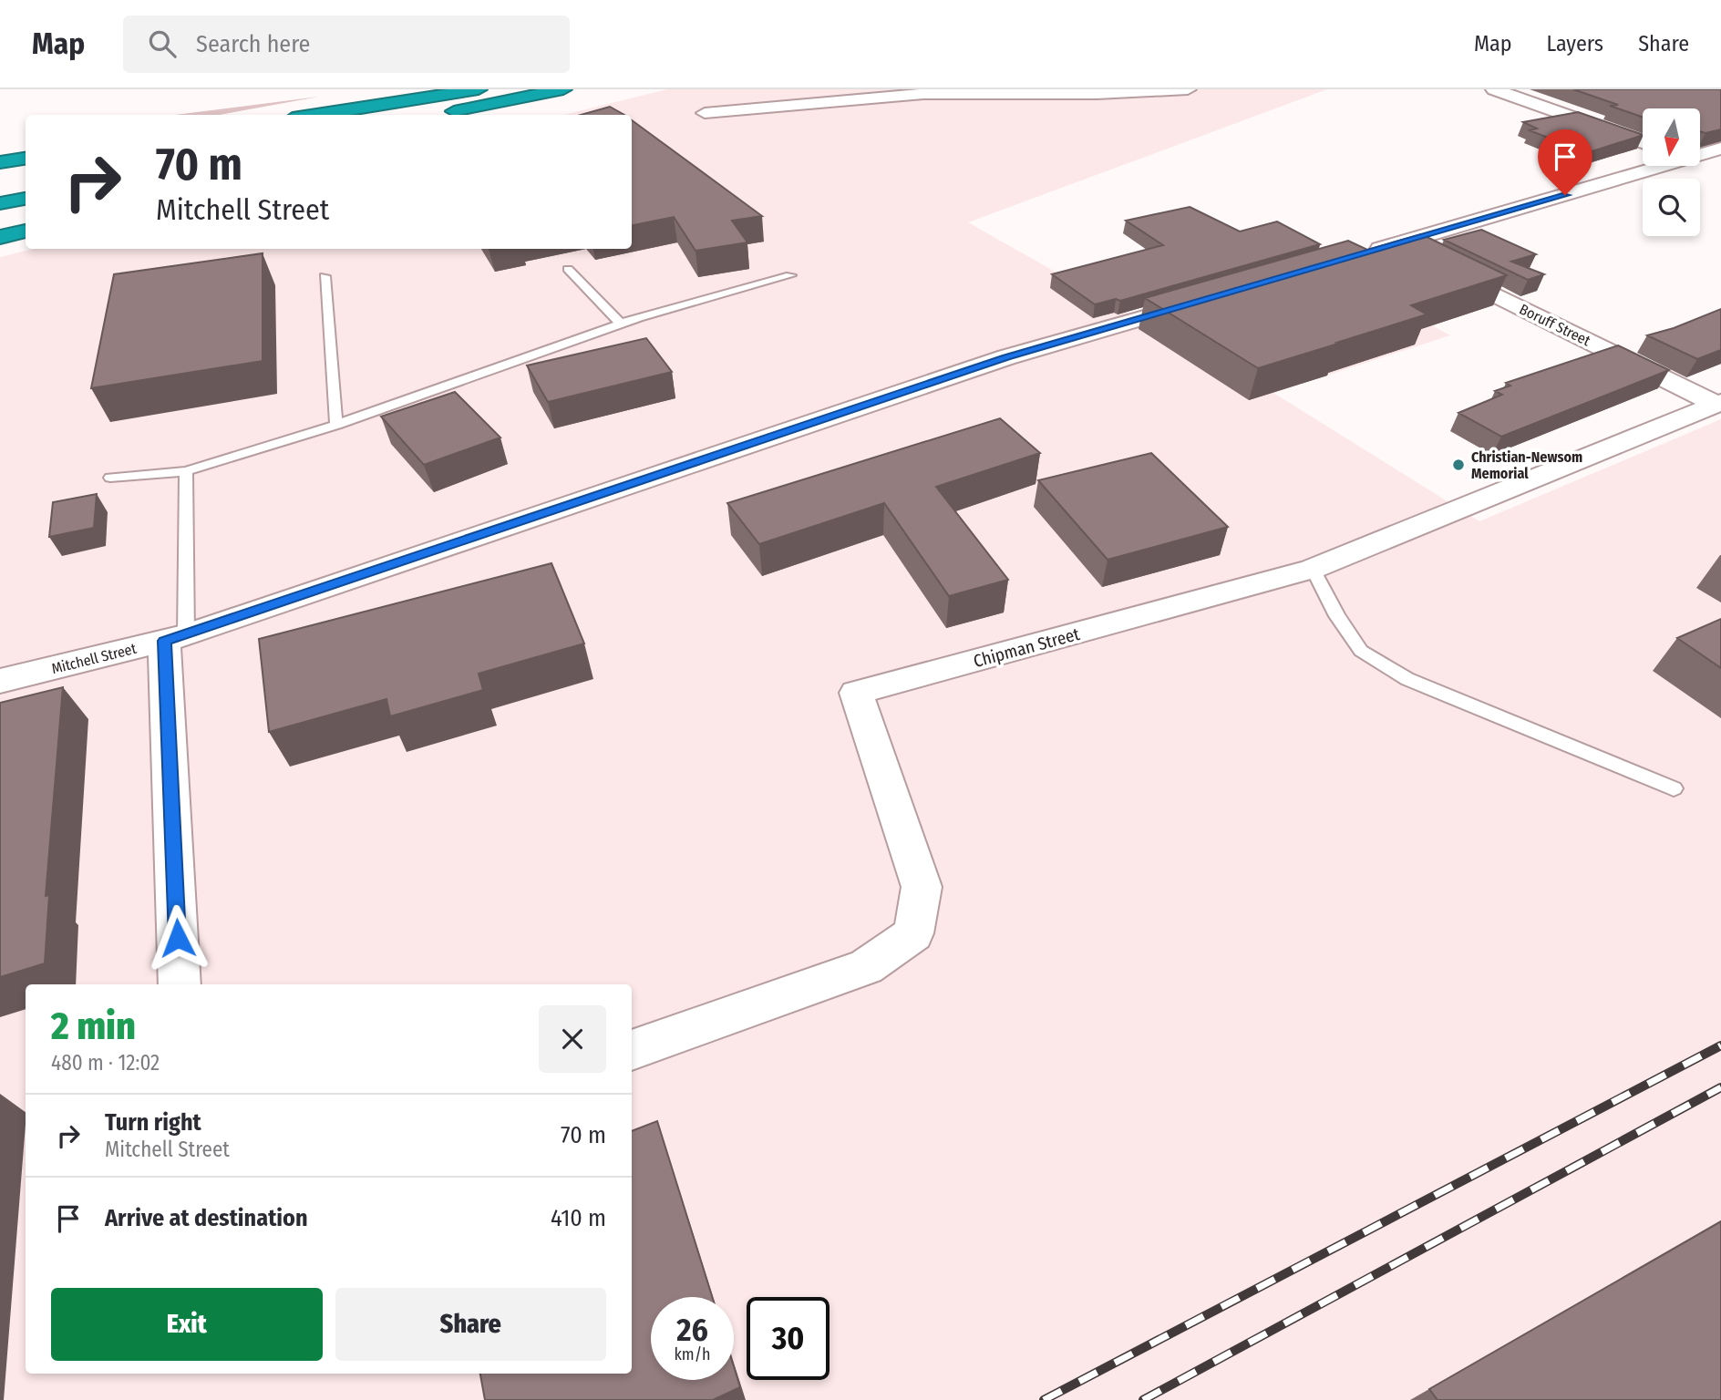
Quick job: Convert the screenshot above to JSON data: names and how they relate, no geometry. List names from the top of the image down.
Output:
{
  "streets": {
    "street": ["Boruff Street", "Chipman Street", "Mitchell Street"]
  },
  "crossings": [
    ["Boruff Street", "Chipman Street"]
  ],
  "places": ["Christian-Newsom Memorial"],
  "north": "bottom",
  "page": {
    "header": "Map",
    "search": "Search here",
    "nav": ["Map", "Layers", "Share"],
    "turn": ["70 m", "Mitchell Street"],
    "heading": ["2 min", "480 m · 12:02"],
    "list": [
      {
        "name": "Turn right",
        "note": "Mitchell Street",
        "value": "70 m"
      },
      {
        "name": "Arrive at destination",
        "value": "410 m"
      }
    ],
    "buttons": ["Exit", "Share"],
    "speed": "26 km/h",
    "limit": "30"
  }
}
